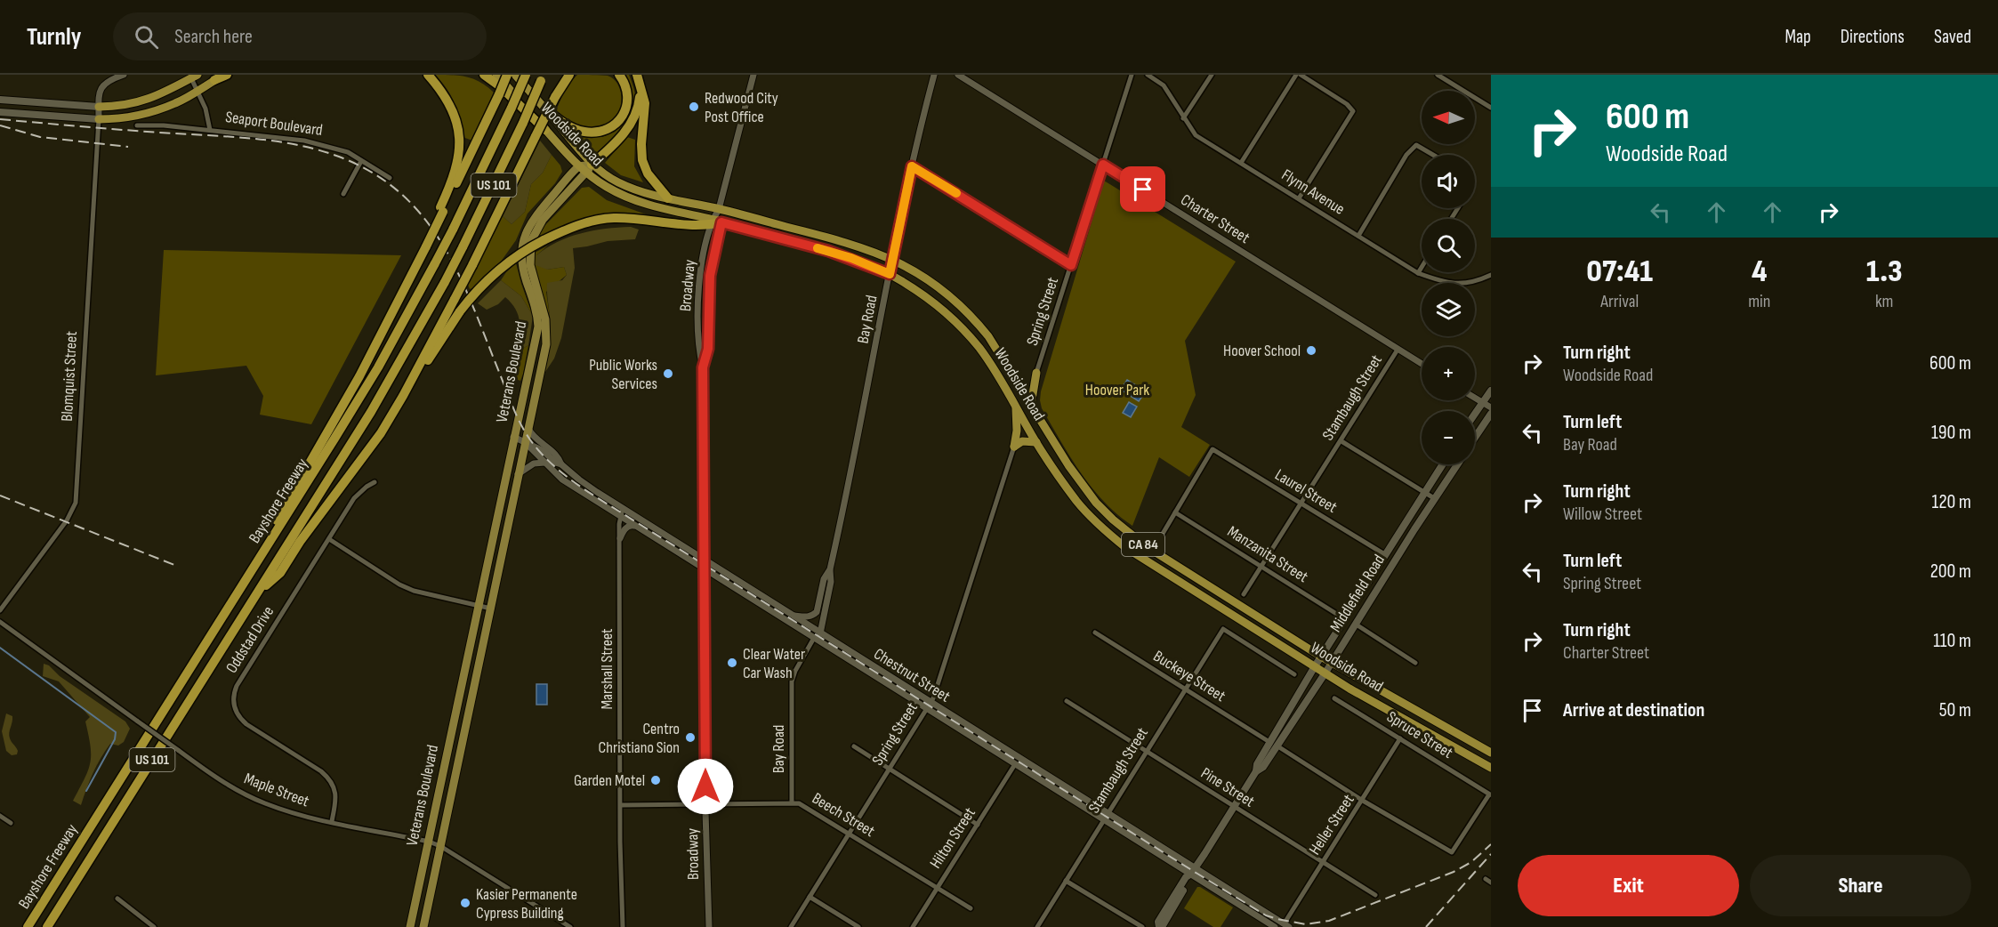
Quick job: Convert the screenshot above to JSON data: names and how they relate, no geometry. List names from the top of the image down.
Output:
{
  "streets": {
    "highway": [
      "Woodside Road",
      "US 101",
      "Bayshore Freeway",
      "CA 84"
    ],
    "main road": ["Veterans Boulevard", "Middlefield Road"],
    "street": [
      "Seaport Boulevard",
      "Flynn Avenue",
      "Charter Street",
      "Broadway",
      "Spring Street",
      "Bay Road",
      "Blomquist Street",
      "Stambaugh Street",
      "Laurel Street",
      "Manzanita Street",
      "Oddstad Drive",
      "Marshall Street",
      "Chestnut Street",
      "Buckeye Street",
      "Spruce Street",
      "Pine Street",
      "Maple Street",
      "Beech Street",
      "Heller Street",
      "Hilton Street"
    ]
  },
  "crossings": [
    ["Woodside Road", "Broadway"],
    ["Woodside Road", "Bay Road"],
    ["Woodside Road", "Veterans Boulevard"],
    ["Woodside Road", "Middlefield Road"],
    ["Charter Street", "Spring Street"],
    ["Charter Street", "Stambaugh Street"],
    ["Broadway", "Chestnut Street"],
    ["Broadway", "Beech Street"],
    ["Spring Street", "Chestnut Street"],
    ["Spring Street", "Beech Street"],
    ["Bay Road", "Chestnut Street"],
    ["Bay Road", "Beech Street"],
    ["Veterans Boulevard", "Chestnut Street"],
    ["Veterans Boulevard", "Maple Street"],
    ["Stambaugh Street", "Laurel Street"],
    ["Stambaugh Street", "Manzanita Street"],
    ["Stambaugh Street", "Chestnut Street"],
    ["Stambaugh Street", "Buckeye Street"],
    ["Stambaugh Street", "Pine Street"],
    ["Laurel Street", "Manzanita Street"],
    ["Laurel Street", "Middlefield Road"],
    ["Manzanita Street", "Middlefield Road"],
    ["Middlefield Road", "Chestnut Street"],
    ["Middlefield Road", "Buckeye Street"],
    ["Middlefield Road", "Pine Street"],
    ["Oddstad Drive", "Maple Street"],
    ["Marshall Street", "Chestnut Street"],
    ["Marshall Street", "Beech Street"],
    ["Chestnut Street", "Heller Street"],
    ["Chestnut Street", "Hilton Street"],
    ["Buckeye Street", "Spruce Street"],
    ["Buckeye Street", "Heller Street"],
    ["Spruce Street", "Heller Street"],
    ["Pine Street", "Heller Street"],
    ["Beech Street", "Hilton Street"]
  ],
  "parks": ["Hoover Park"],
  "places": [
    "Redwood City Post Office",
    "Hoover School",
    "Public Works Services",
    "Clear Water Car Wash",
    "Centro Christiano Sion",
    "Garden Motel",
    "Kasier Permanente Cypress Building"
  ],
  "north": "left",
  "page": {
    "header": "Turnly",
    "search": "Search here",
    "nav": ["Map", "Directions", "Saved"],
    "turn": ["600 m", "Woodside Road"],
    "map_buttons": ["+", "−"],
    "eta": [
      "07:41",
      "Arrival",
      "4",
      "min",
      "1.3",
      "km"
    ],
    "list": [
      {
        "name": "Turn right",
        "note": "Woodside Road",
        "value": "600 m"
      },
      {
        "name": "Turn left",
        "note": "Bay Road",
        "value": "190 m"
      },
      {
        "name": "Turn right",
        "note": "Willow Street",
        "value": "120 m"
      },
      {
        "name": "Turn left",
        "note": "Spring Street",
        "value": "200 m"
      },
      {
        "name": "Turn right",
        "note": "Charter Street",
        "value": "110 m"
      },
      {
        "name": "Arrive at destination",
        "value": "50 m"
      }
    ],
    "buttons": ["Exit", "Share"]
  }
}
